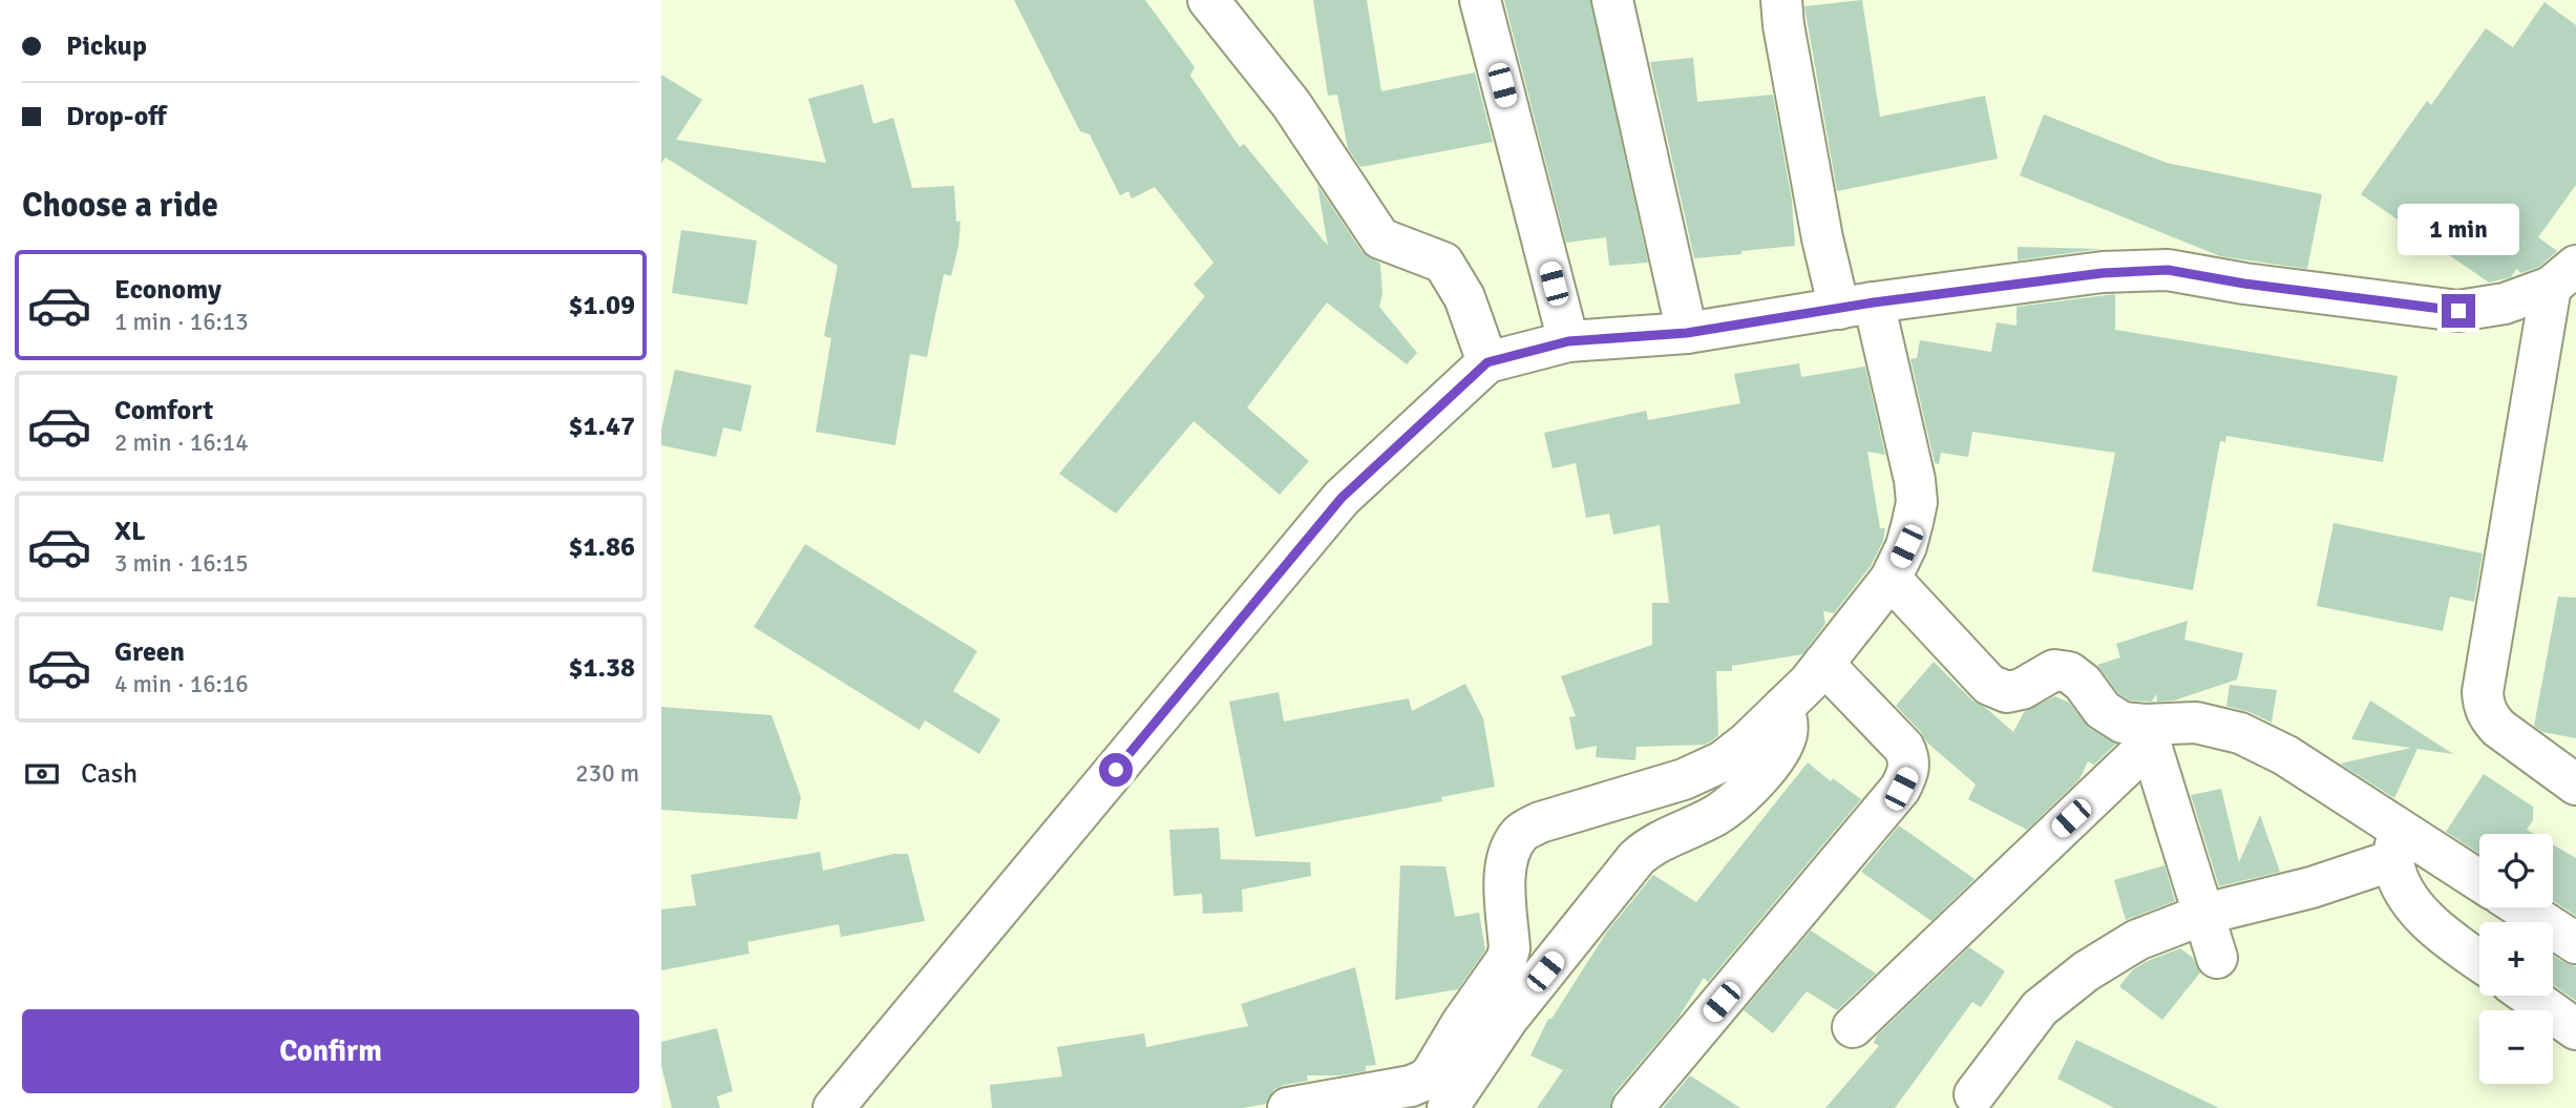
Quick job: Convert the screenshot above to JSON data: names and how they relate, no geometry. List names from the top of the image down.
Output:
{
  "page": {
    "banner": ["Pickup", "Drop-off"],
    "heading": "Choose a ride",
    "bubble": "1 min",
    "list": [
      {
        "name": "Economy",
        "note": "1 min · 16:13",
        "value": "$1.09"
      },
      {
        "name": "Comfort",
        "note": "2 min · 16:14",
        "value": "$1.47"
      },
      {
        "name": "XL",
        "note": "3 min · 16:15",
        "value": "$1.86"
      },
      {
        "name": "Green",
        "note": "4 min · 16:16",
        "value": "$1.38"
      }
    ],
    "pay": ["Cash", "230 m"],
    "map_buttons": ["+", "−"],
    "buttons": "Confirm"
  }
}
